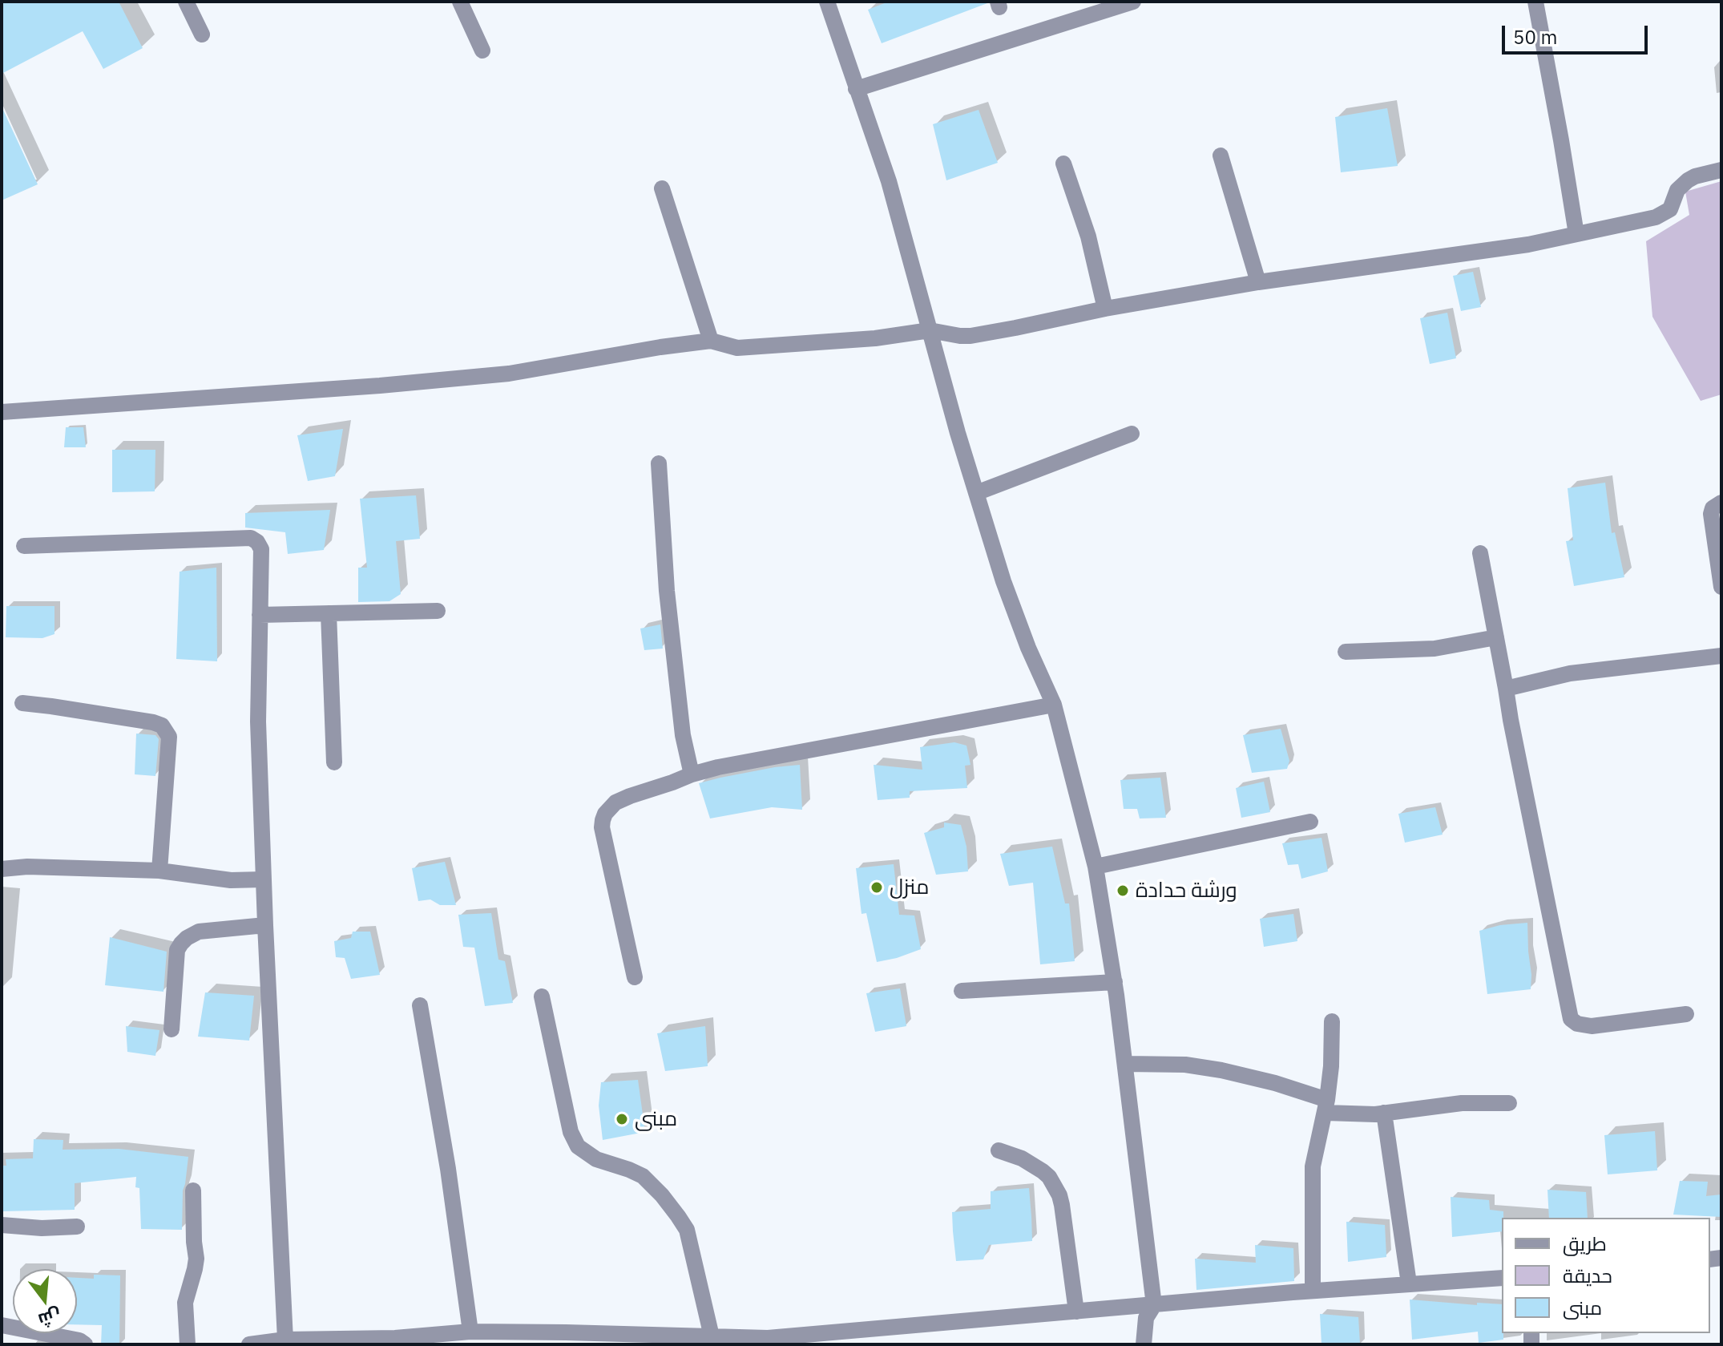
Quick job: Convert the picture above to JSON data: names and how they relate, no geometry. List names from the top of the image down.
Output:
{
  "places": ["منزل", "ورشة حدادة", "مبنى"],
  "legend": ["طريق", "حديقة", "مبنى"],
  "scale_bar": "50 m",
  "north": "bottom"
}
